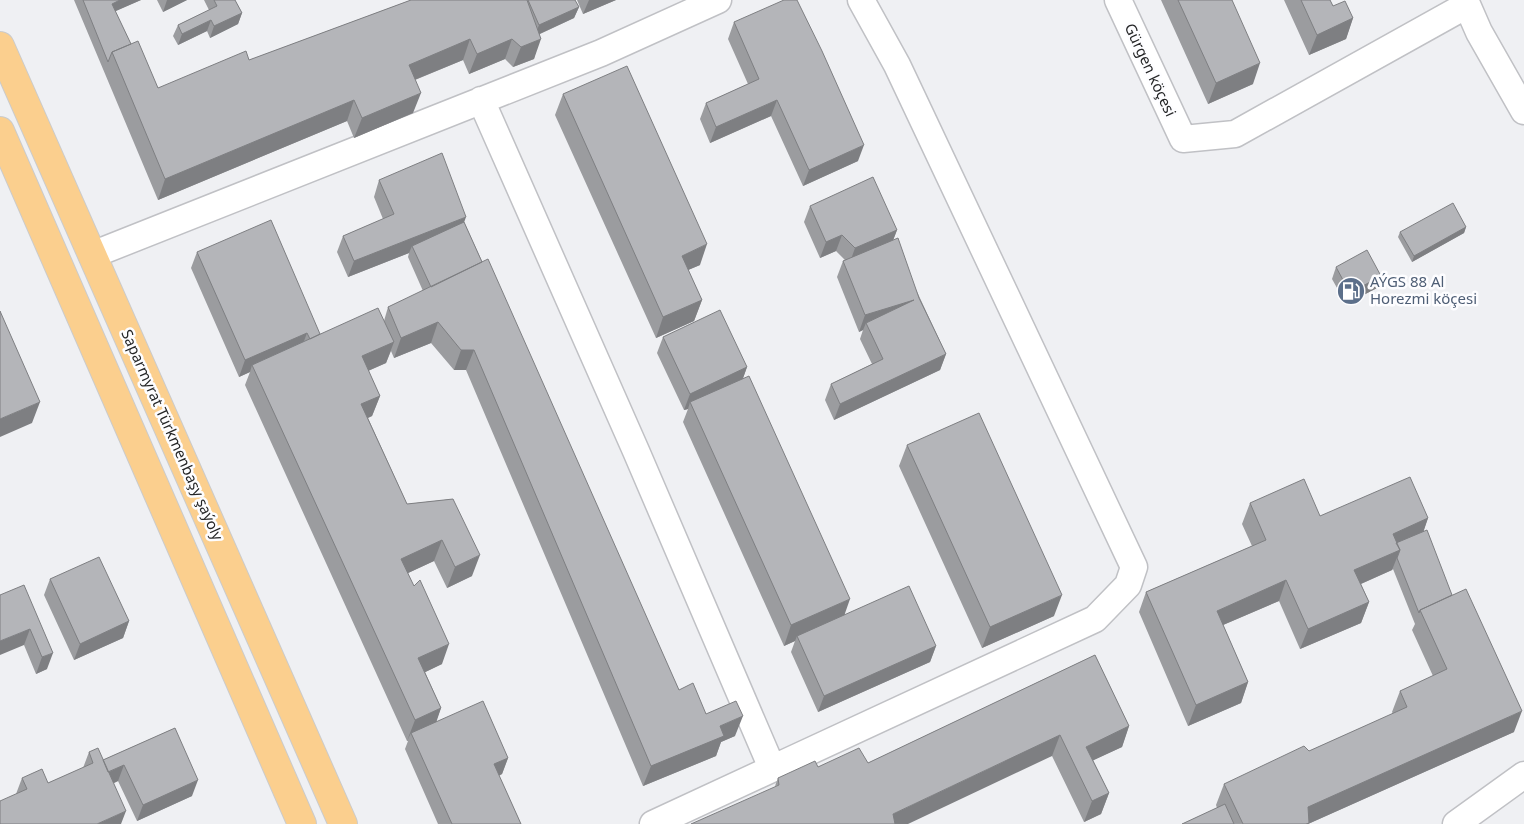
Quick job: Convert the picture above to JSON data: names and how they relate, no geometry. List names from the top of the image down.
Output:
{
  "streets": {
    "main road": ["Saparmyrat Türkmenbaşy şaýoly"],
    "street": ["Gürgen köçesi"]
  },
  "places": {
    "fuel station": ["AÝGS 88 Al Horezmi köçesi"]
  }
}
